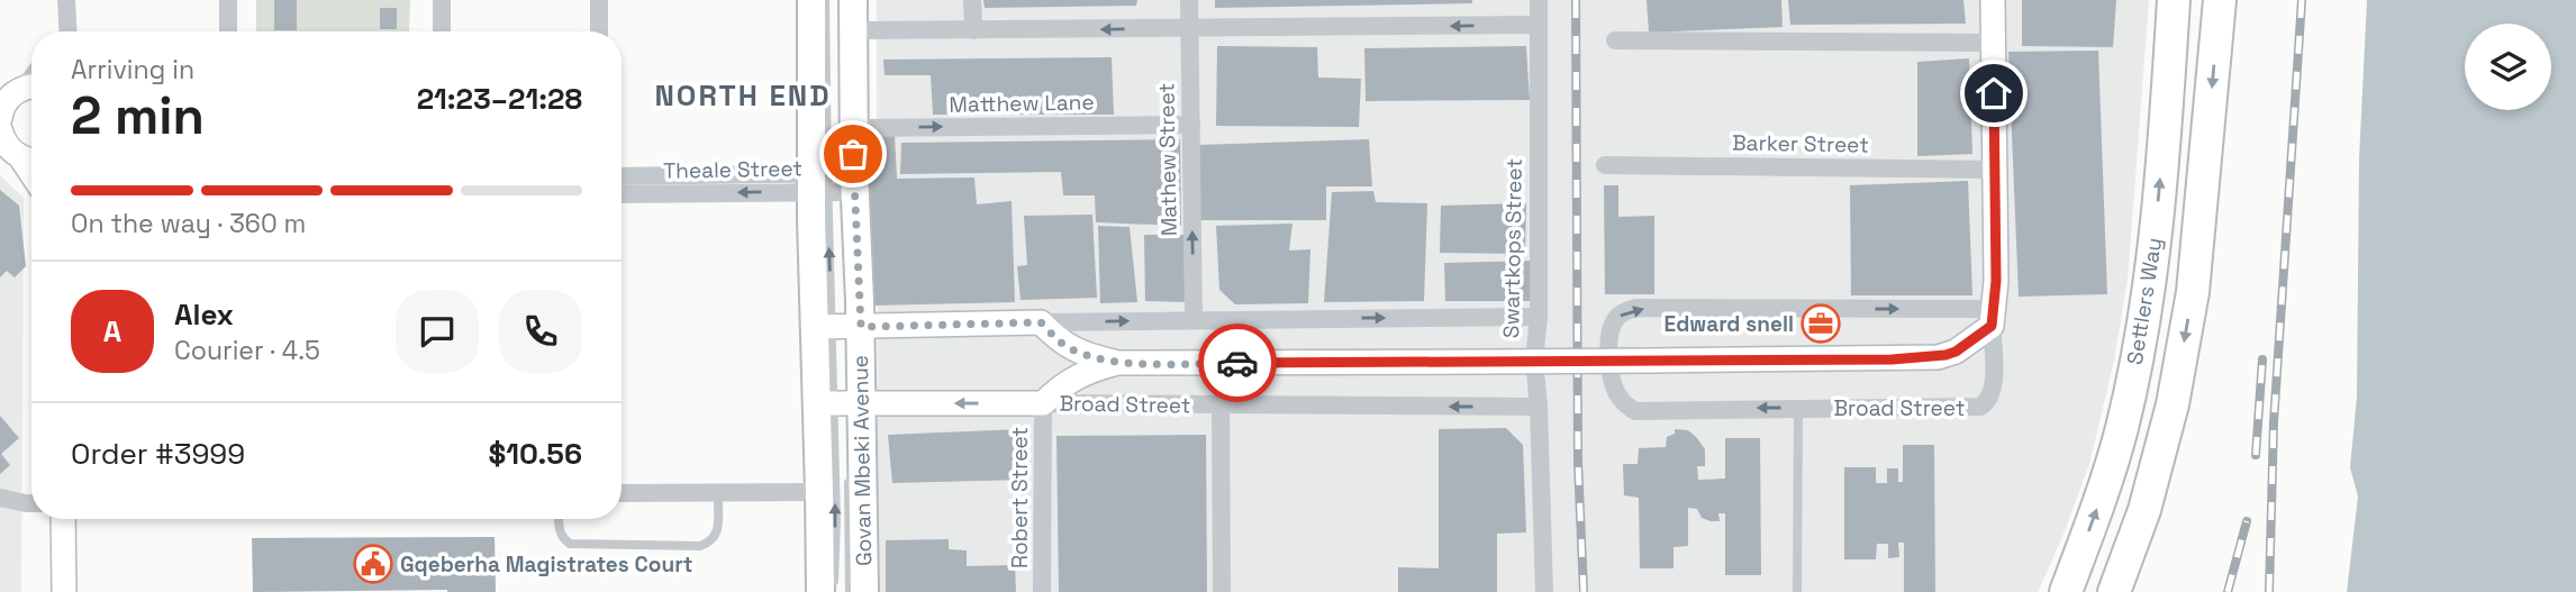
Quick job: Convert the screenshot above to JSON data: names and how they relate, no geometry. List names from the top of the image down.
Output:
{
  "streets": {
    "highway": ["Settlers Way"],
    "main road": ["Govan Mbeki Avenue"],
    "street": [
      "Matthew Lane",
      "Barker Street",
      "Mathew Street",
      "Theale Street",
      "Swartkops Street",
      "Broad Street",
      "Robert Street"
    ]
  },
  "crossings": [
    ["Matthew Lane", "Mathew Street"],
    ["Matthew Lane", "Govan Mbeki Avenue"],
    ["Theale Street", "Govan Mbeki Avenue"],
    ["Swartkops Street", "Broad Street"],
    ["Broad Street", "Govan Mbeki Avenue"],
    ["Broad Street", "Robert Street"]
  ],
  "one_way": ["Mathew Street"],
  "districts": ["NORTH END"],
  "places": {
    "office": ["Edward snell"],
    "public building": ["Gqeberha Magistrates Court"]
  },
  "page": {
    "heading": ["2 min", "Arriving in", "21:23–21:28"],
    "panel": [
      "Alex",
      "Courier · 4.5",
      "Order #3999",
      "$10.56"
    ],
    "bar": "On the way · 360 m",
    "round": "A"
  }
}
